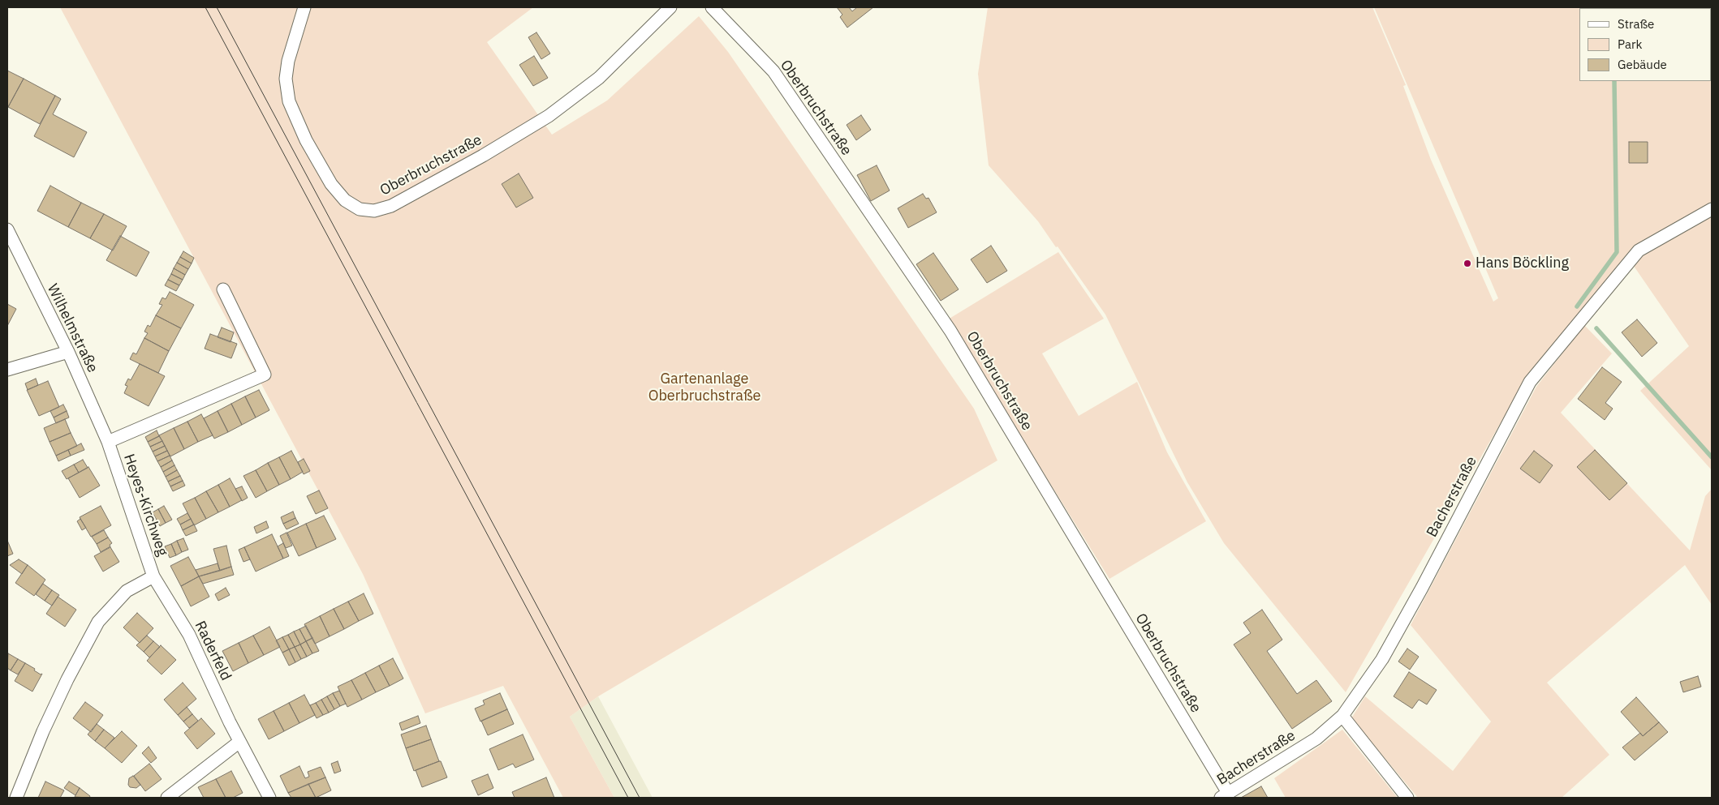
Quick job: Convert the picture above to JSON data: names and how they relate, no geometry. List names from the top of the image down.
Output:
{
  "streets": {
    "street": [
      "Oberbruchstraße",
      "Wilhelmstraße",
      "Bacherstraße",
      "Heyes-Kirchweg",
      "Raderfeld"
    ]
  },
  "crossings": [
    ["Oberbruchstraße", "Bacherstraße"],
    ["Wilhelmstraße", "Heyes-Kirchweg"],
    ["Heyes-Kirchweg", "Raderfeld"]
  ],
  "parks": ["Gartenanlage Oberbruchstraße"],
  "places": ["Hans Böckling"],
  "legend": ["Straße", "Park", "Gebäude"]
}
